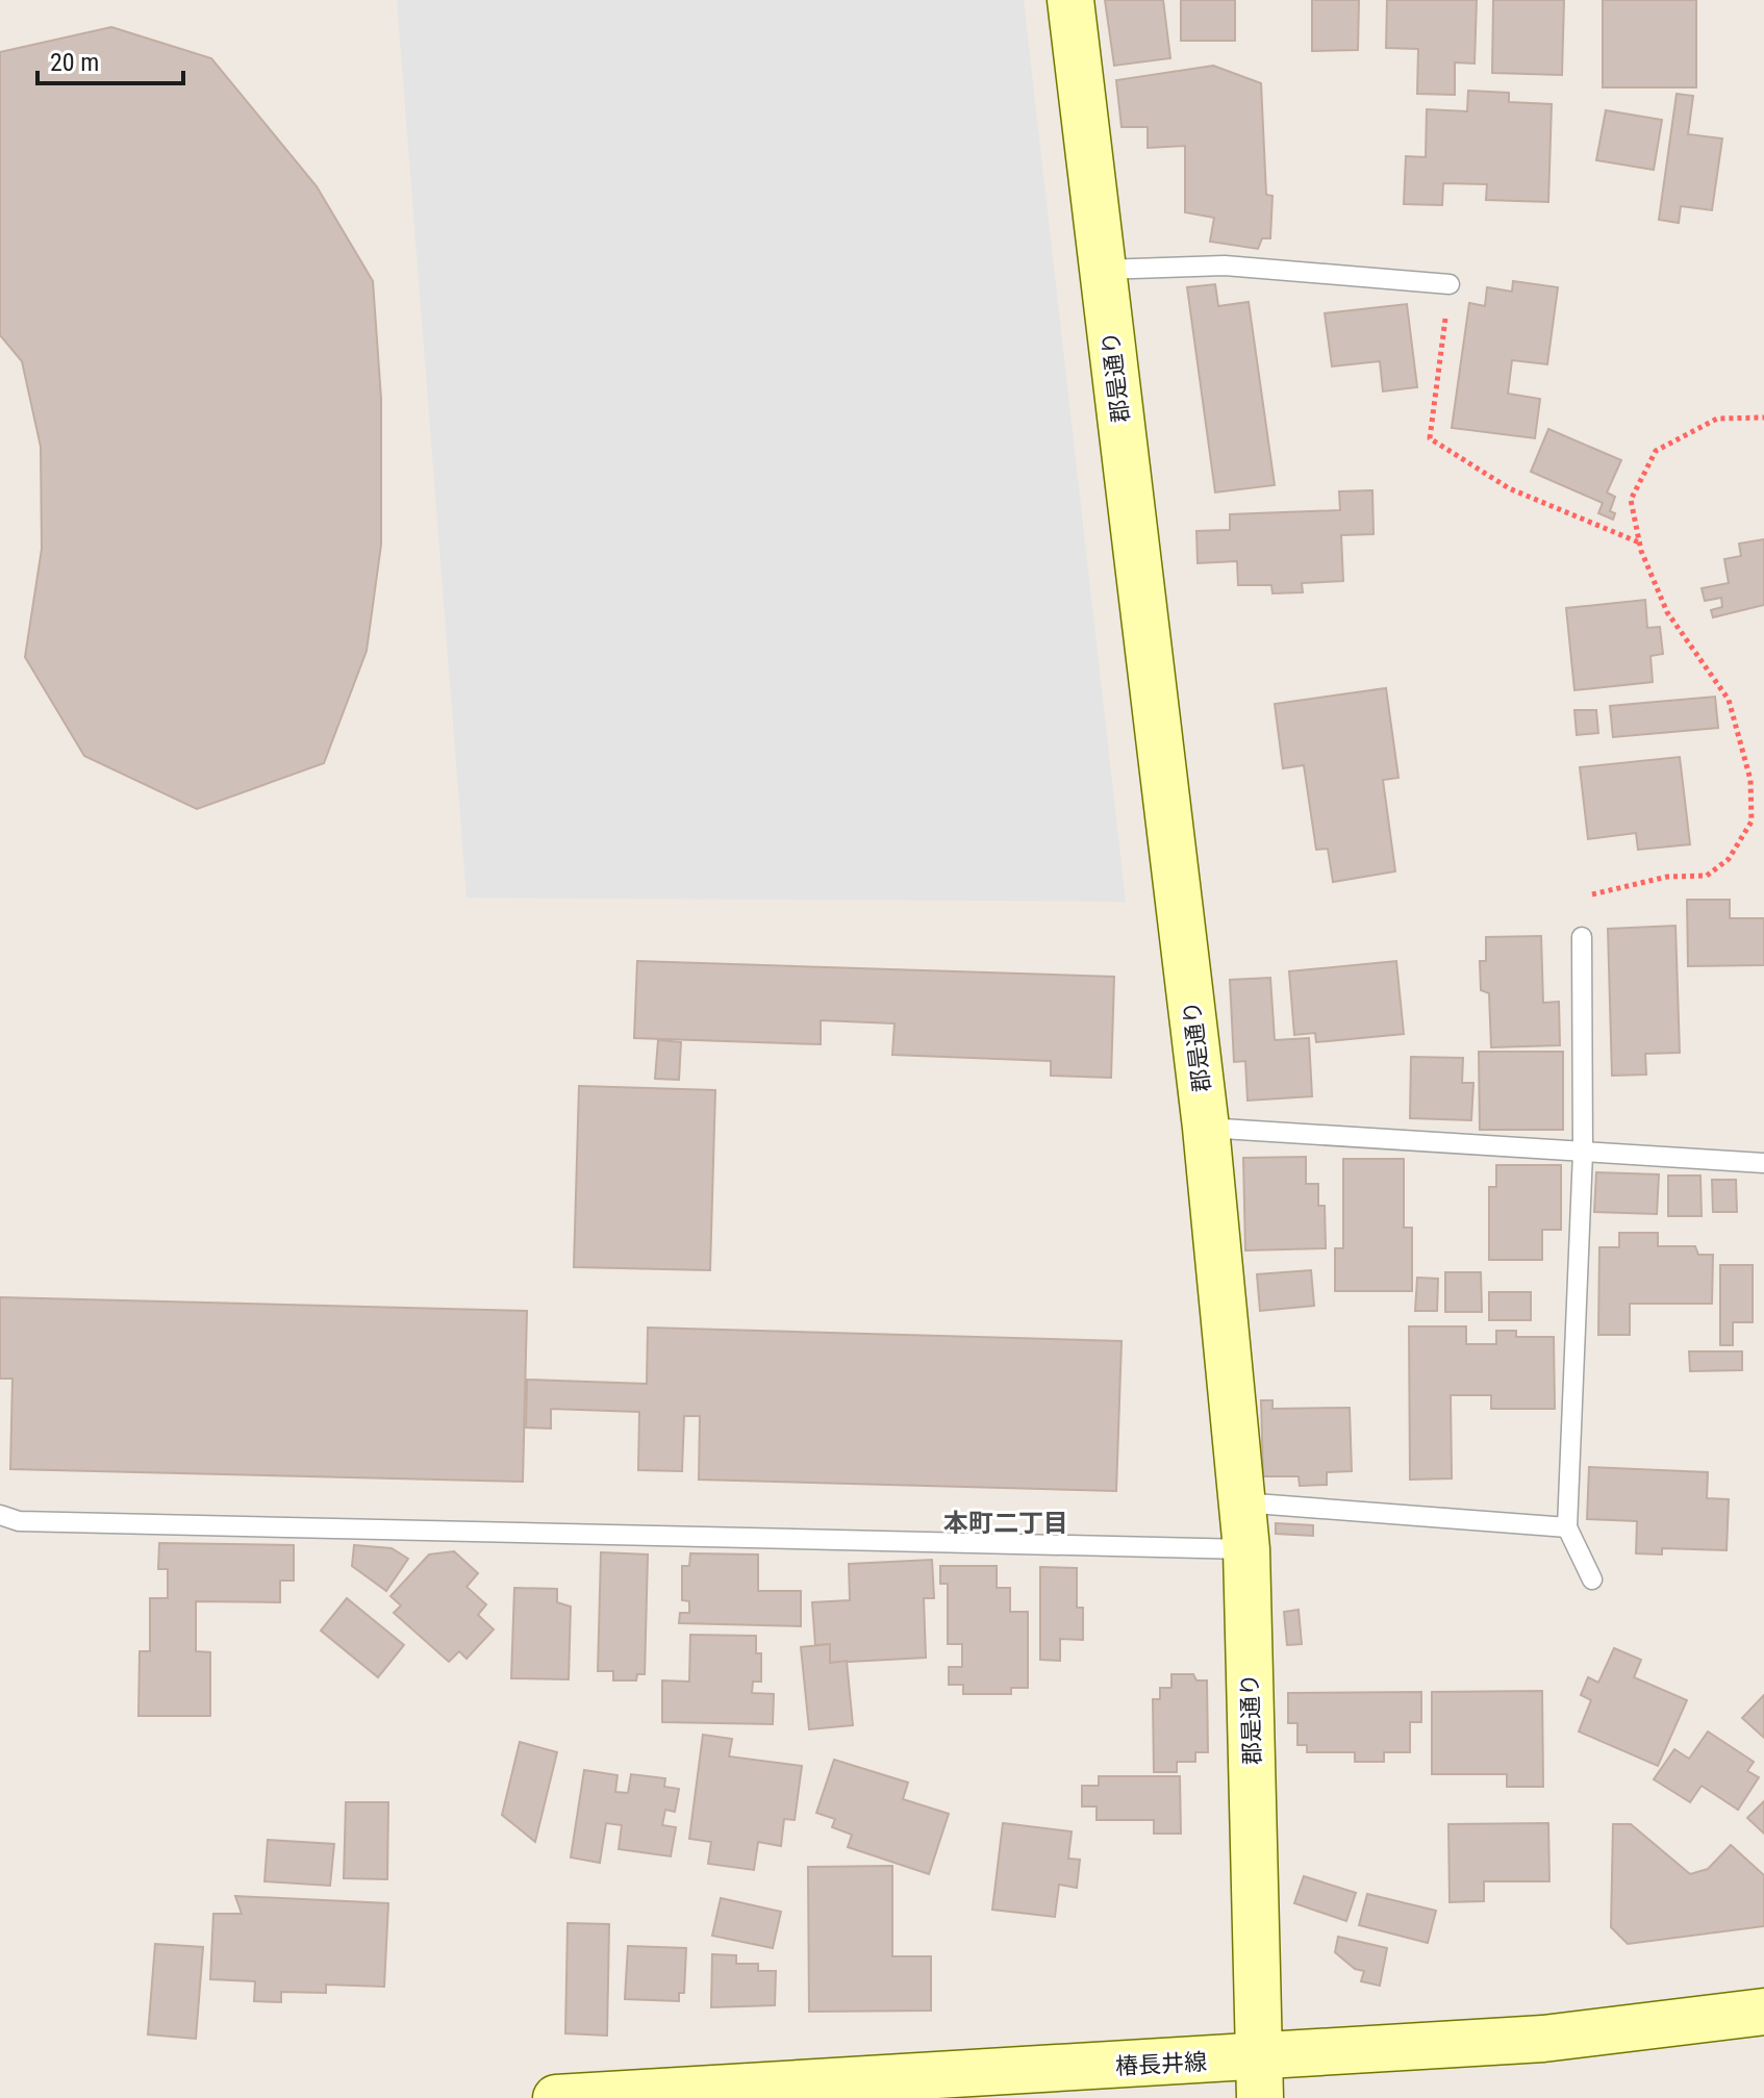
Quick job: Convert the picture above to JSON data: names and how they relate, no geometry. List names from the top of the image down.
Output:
{
  "streets": {
    "street": ["郡是通り", "椿長井線"]
  },
  "crossings": [
    ["郡是通り", "椿長井線"]
  ],
  "districts": ["本町二丁目"],
  "scale_bar": "20 m"
}
